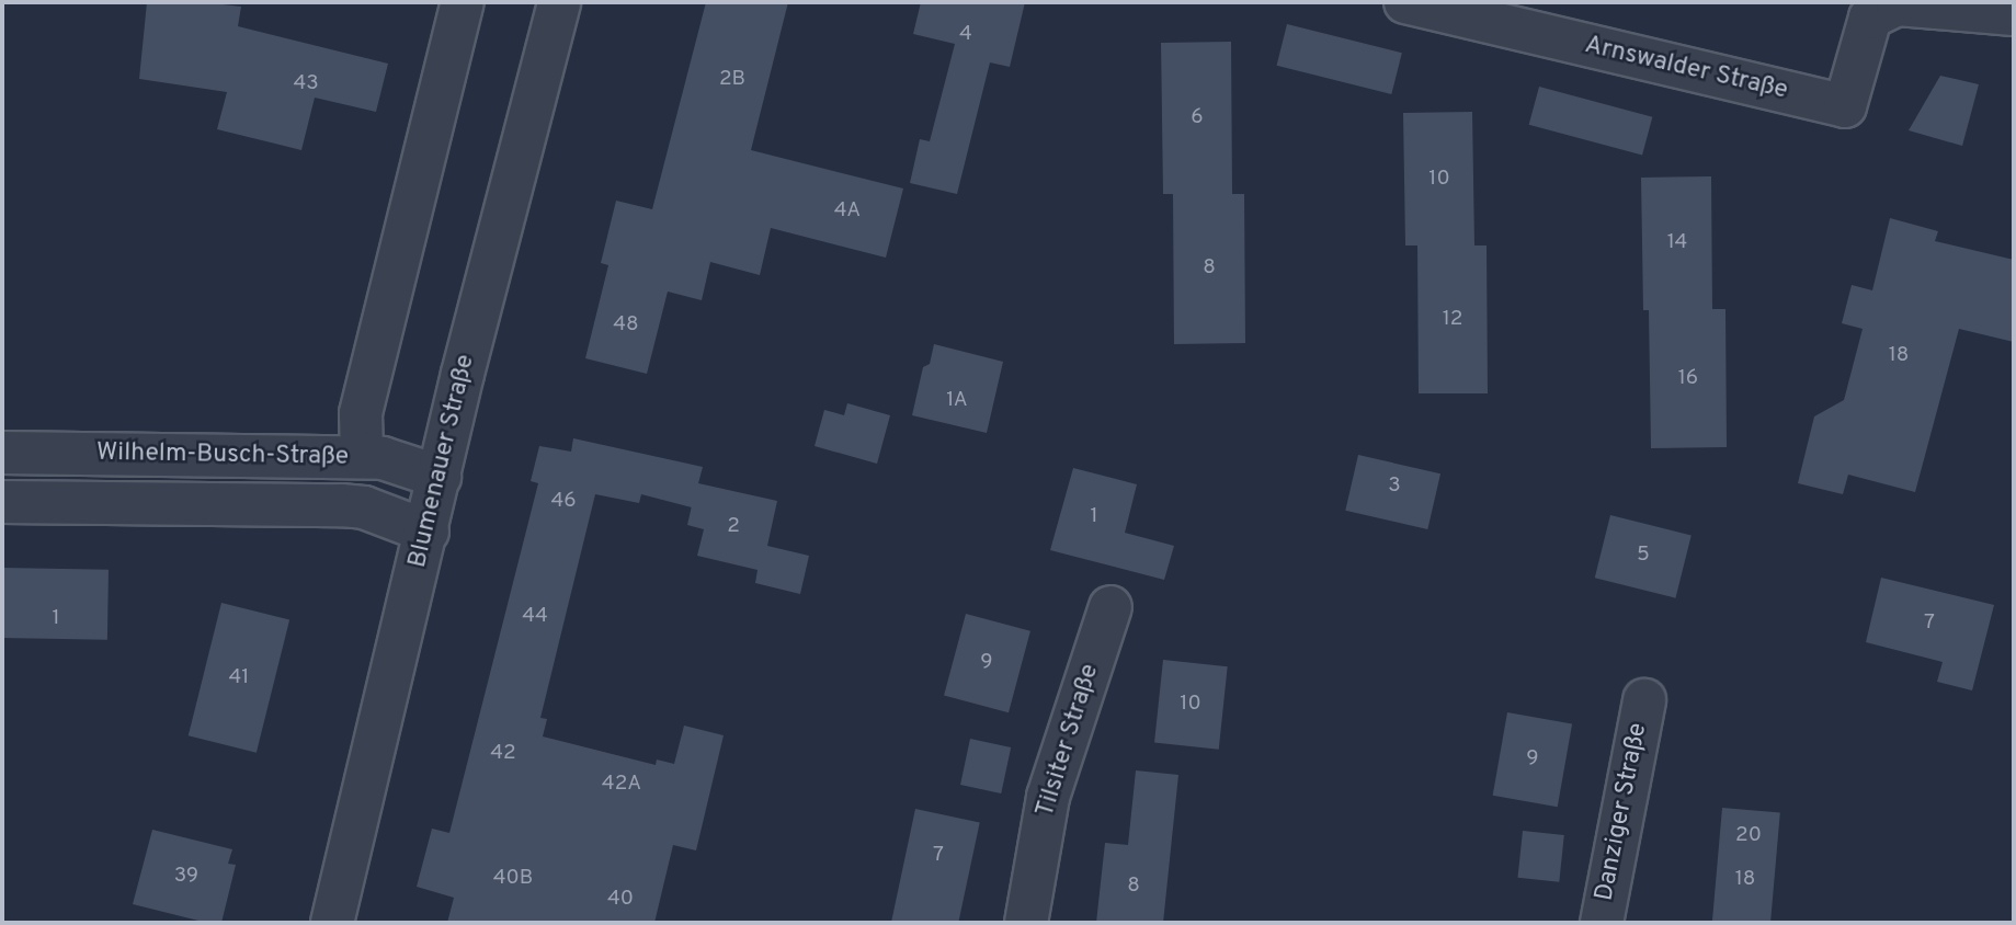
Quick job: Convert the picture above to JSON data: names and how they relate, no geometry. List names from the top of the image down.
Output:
{
  "streets": {
    "street": [
      "Arnswalder Straße",
      "Wilhelm-Busch-Straße",
      "Blumenauer Straße",
      "Tilsiter Straße",
      "Danziger Straße"
    ]
  },
  "crossings": [
    ["Wilhelm-Busch-Straße", "Blumenauer Straße"]
  ],
  "house_numbers": [
    "4",
    "2B",
    "43",
    "6",
    "10",
    "4A",
    "14",
    "8",
    "12",
    "48",
    "18",
    "16",
    "1A",
    "3",
    "46",
    "1",
    "2",
    "5",
    "44",
    "1",
    "7",
    "9",
    "41",
    "10",
    "42",
    "9",
    "42A",
    "20",
    "7",
    "39",
    "40B",
    "18",
    "8",
    "40"
  ]
}
